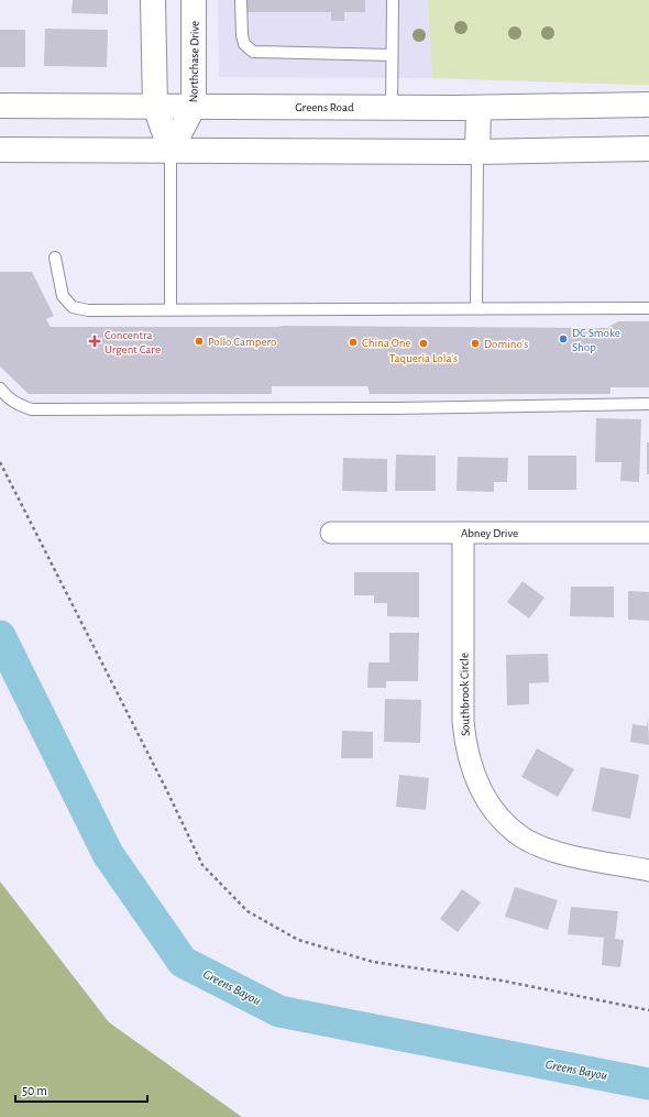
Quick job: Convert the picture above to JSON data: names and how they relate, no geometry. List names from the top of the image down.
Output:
{
  "streets": {
    "main road": ["Northchase Drive", "Greens Road"],
    "street": ["Abney Drive", "Southbrook Circle"]
  },
  "crossings": [
    ["Northchase Drive", "Greens Road"],
    ["Abney Drive", "Southbrook Circle"]
  ],
  "water": ["Greens Bayou"],
  "places": {
    "other": [
      "DC Smoke Shop",
      "Pollo Campero",
      "China One",
      "Taqueria Lola's",
      "Domino's"
    ],
    "health": ["Concentra Urgent Care"]
  },
  "scale_bar": "50 m"
}
